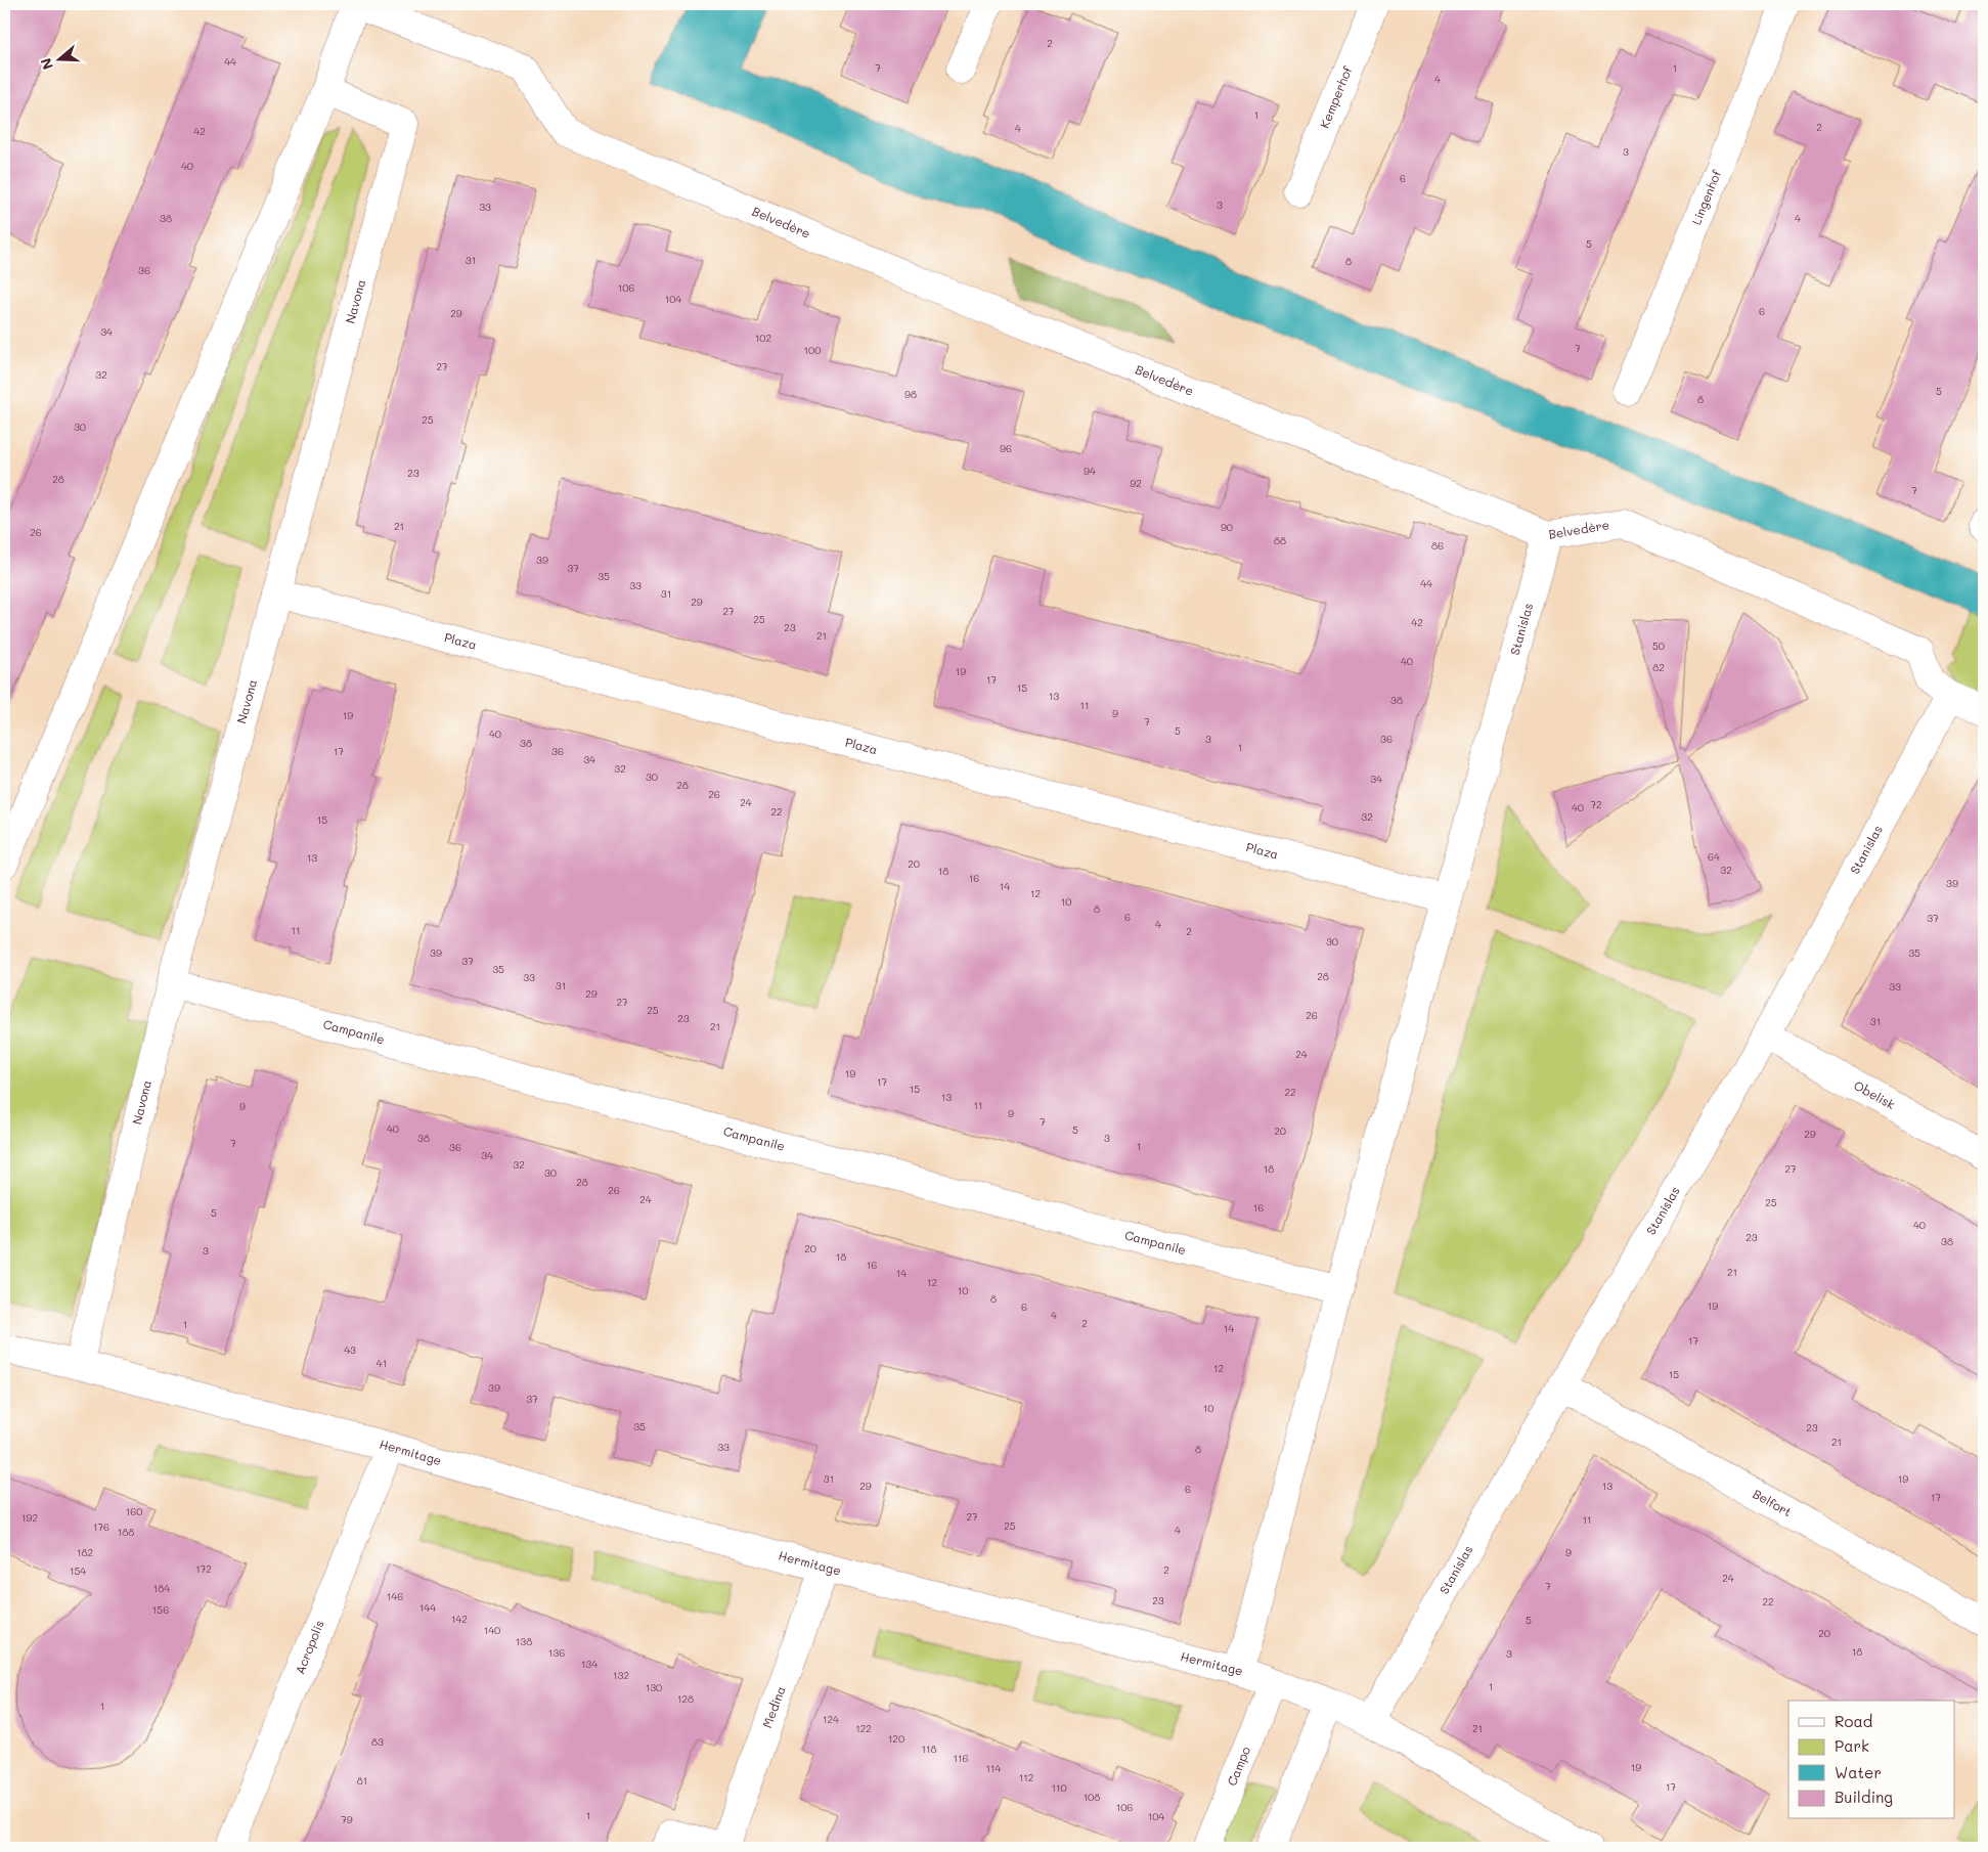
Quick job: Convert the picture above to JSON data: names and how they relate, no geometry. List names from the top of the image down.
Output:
{
  "streets": {
    "street": [
      "Kemperhof",
      "Lingenhof",
      "Belvedère",
      "Navona",
      "Stanislas",
      "Plaza",
      "Campanile",
      "Obelisk",
      "Hermitage",
      "Belfort",
      "Acropolis",
      "Medina",
      "Campo"
    ]
  },
  "crossings": [
    ["Belvedère", "Stanislas"],
    ["Navona", "Plaza"],
    ["Navona", "Campanile"],
    ["Navona", "Hermitage"],
    ["Stanislas", "Plaza"],
    ["Stanislas", "Campanile"],
    ["Stanislas", "Obelisk"],
    ["Stanislas", "Hermitage"],
    ["Stanislas", "Belfort"],
    ["Hermitage", "Acropolis"],
    ["Hermitage", "Medina"],
    ["Hermitage", "Campo"]
  ],
  "house_numbers": [
    "2",
    "44",
    "7",
    "1",
    "4",
    "1",
    "2",
    "4",
    "42",
    "3",
    "40",
    "6",
    "3",
    "33",
    "38",
    "4",
    "5",
    "31",
    "8",
    "36",
    "106",
    "104",
    "6",
    "29",
    "34",
    "102",
    "7",
    "100",
    "27",
    "32",
    "5",
    "98",
    "8",
    "25",
    "30",
    "96",
    "94",
    "23",
    "28",
    "92",
    "7",
    "21",
    "90",
    "26",
    "88",
    "86",
    "39",
    "37",
    "35",
    "44",
    "33",
    "31",
    "29",
    "27",
    "25",
    "42",
    "23",
    "21",
    "50",
    "40",
    "82",
    "19",
    "17",
    "15",
    "13",
    "38",
    "11",
    "9",
    "19",
    "7",
    "5",
    "40",
    "3",
    "36",
    "38",
    "1",
    "17",
    "36",
    "34",
    "32",
    "30",
    "34",
    "28",
    "26",
    "24",
    "72",
    "40",
    "22",
    "32",
    "15",
    "64",
    "13",
    "20",
    "32",
    "18",
    "16",
    "39",
    "14",
    "12",
    "10",
    "8",
    "6",
    "37",
    "4",
    "11",
    "2",
    "30",
    "39",
    "35",
    "37",
    "35",
    "28",
    "33",
    "31",
    "33",
    "29",
    "27",
    "25",
    "26",
    "23",
    "31",
    "21",
    "24",
    "19",
    "17",
    "15",
    "22",
    "13",
    "11",
    "9",
    "9",
    "7",
    "40",
    "5",
    "20",
    "29",
    "38",
    "3",
    "7",
    "1",
    "36",
    "34",
    "32",
    "18",
    "27",
    "30",
    "28",
    "26",
    "24",
    "25",
    "16",
    "5",
    "40",
    "23",
    "38",
    "20",
    "3",
    "18",
    "16",
    "21",
    "14",
    "12",
    "10",
    "8",
    "19",
    "6",
    "4",
    "2",
    "1",
    "14",
    "17",
    "43",
    "41",
    "12",
    "15",
    "39",
    "37",
    "10",
    "35",
    "23",
    "21",
    "33",
    "8",
    "31",
    "19",
    "29",
    "13",
    "6",
    "17",
    "160",
    "27",
    "192",
    "11",
    "25",
    "176",
    "4",
    "188",
    "182",
    "9",
    "172",
    "2",
    "154",
    "24",
    "7",
    "184",
    "146",
    "23",
    "22",
    "144",
    "156",
    "142",
    "5",
    "140",
    "20",
    "138",
    "18",
    "136",
    "3",
    "134",
    "132",
    "1",
    "130",
    "128",
    "1",
    "124",
    "122",
    "21",
    "120",
    "83",
    "118",
    "116",
    "19",
    "114",
    "112",
    "81",
    "17",
    "110",
    "108",
    "106",
    "1",
    "104",
    "79"
  ],
  "legend": [
    "Road",
    "Park",
    "Water",
    "Building"
  ],
  "north": "left"
}
